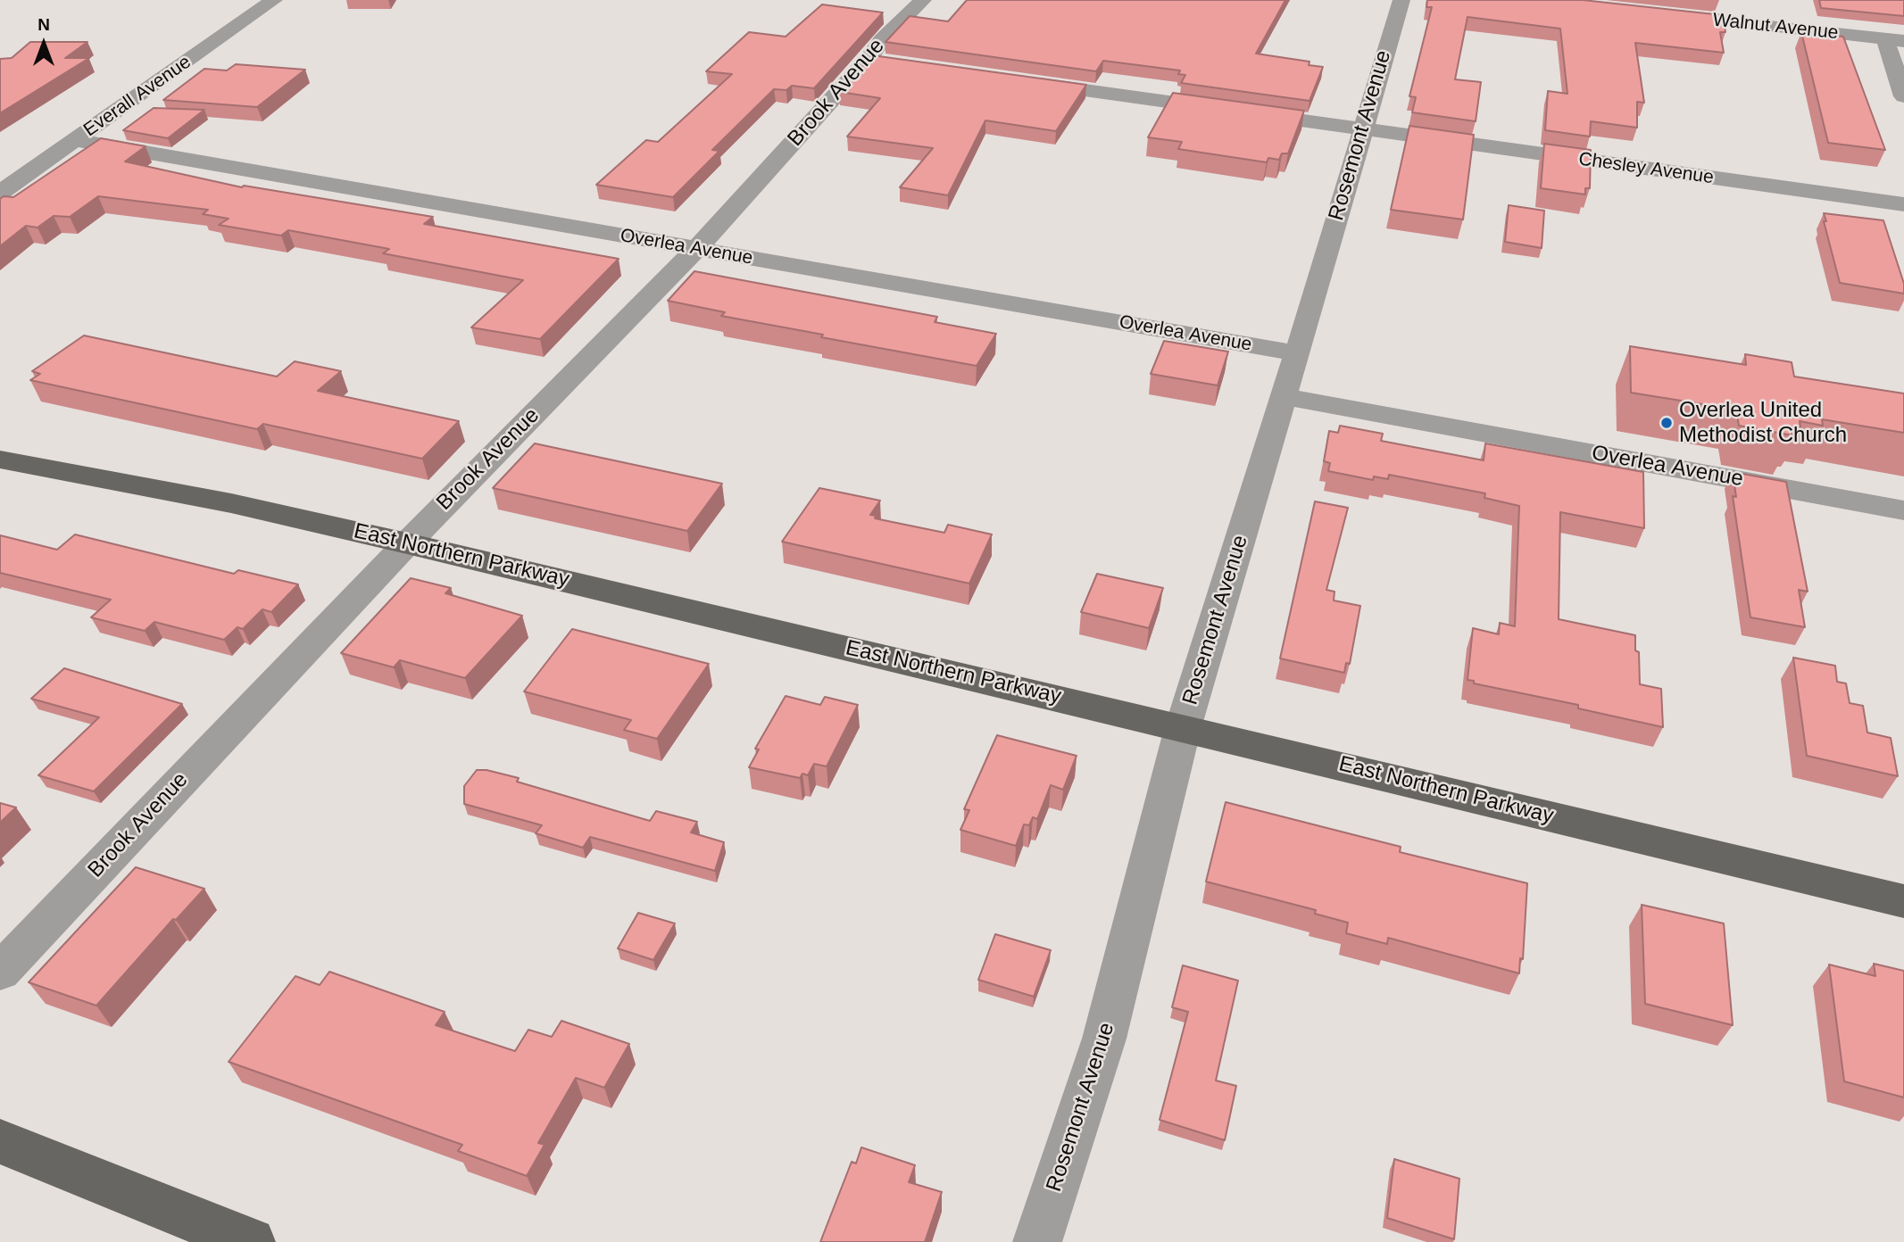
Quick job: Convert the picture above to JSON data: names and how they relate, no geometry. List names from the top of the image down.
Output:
{
  "streets": {
    "main road": ["East Northern Parkway"],
    "street": [
      "Walnut Avenue",
      "Brook Avenue",
      "Everall Avenue",
      "Rosemont Avenue",
      "Chesley Avenue",
      "Overlea Avenue"
    ]
  },
  "crossings": [
    ["Brook Avenue", "Overlea Avenue"],
    ["Brook Avenue", "East Northern Parkway"],
    ["Everall Avenue", "Overlea Avenue"],
    ["Rosemont Avenue", "Chesley Avenue"],
    ["Rosemont Avenue", "Overlea Avenue"],
    ["Rosemont Avenue", "East Northern Parkway"]
  ],
  "places": ["Overlea United Methodist Church"],
  "north": "top"
}
